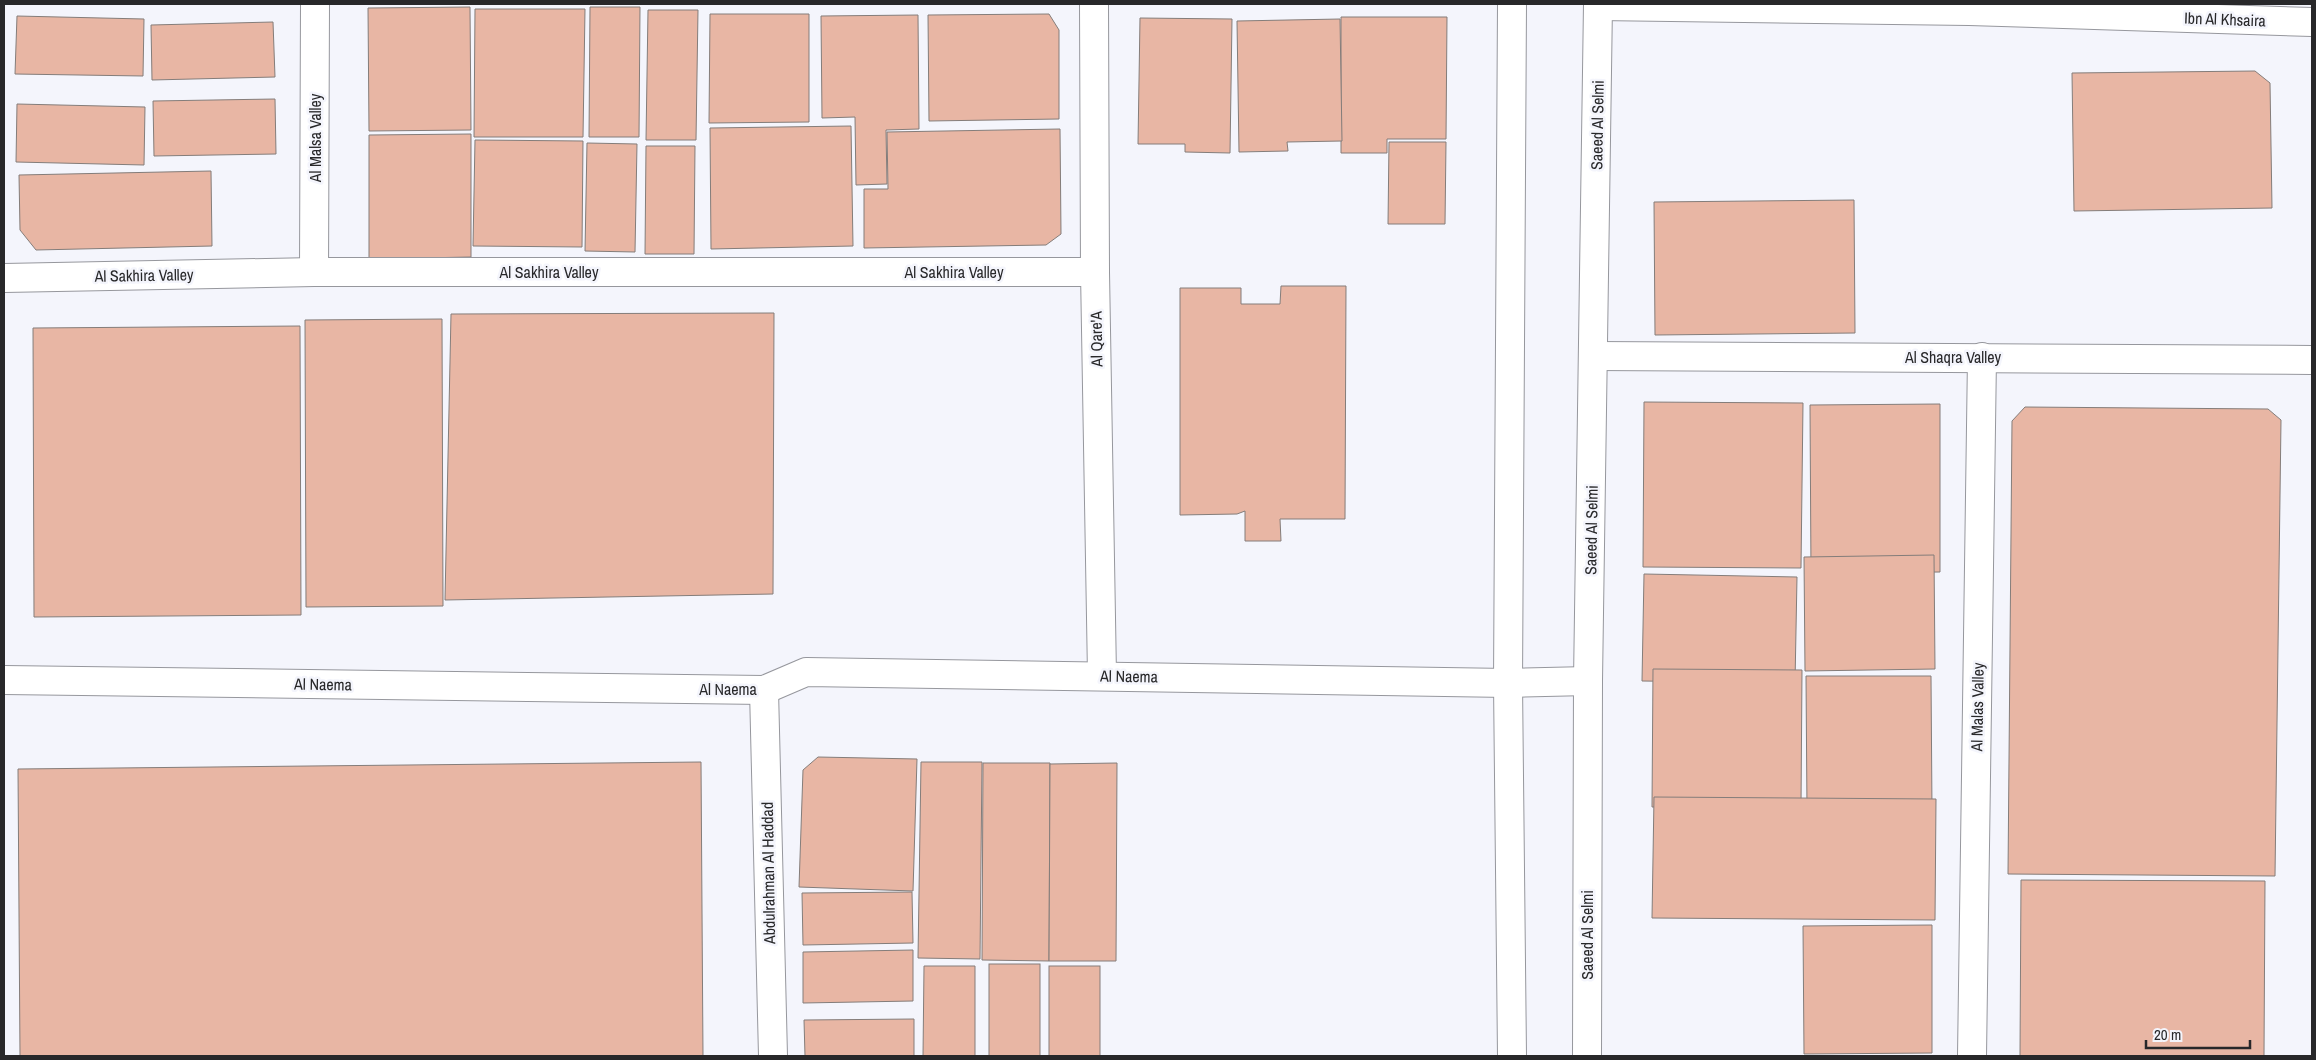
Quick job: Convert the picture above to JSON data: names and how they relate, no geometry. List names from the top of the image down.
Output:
{
  "streets": {
    "street": [
      "Ibn Al Khsaira",
      "Saeed Al Selmi",
      "Al Malsa Valley",
      "Al Sakhira Valley",
      "Al Qare'A",
      "Al Shaqra Valley",
      "Al Naema",
      "Al Malas Valley",
      "Abdulrahman Al Haddad"
    ]
  },
  "crossings": [
    ["Ibn Al Khsaira", "Saeed Al Selmi"],
    ["Saeed Al Selmi", "Al Shaqra Valley"],
    ["Saeed Al Selmi", "Al Naema"],
    ["Al Malsa Valley", "Al Sakhira Valley"],
    ["Al Sakhira Valley", "Al Qare'A"],
    ["Al Qare'A", "Al Naema"],
    ["Al Shaqra Valley", "Al Malas Valley"],
    ["Al Naema", "Abdulrahman Al Haddad"]
  ],
  "scale_bar": "20 m"
}
